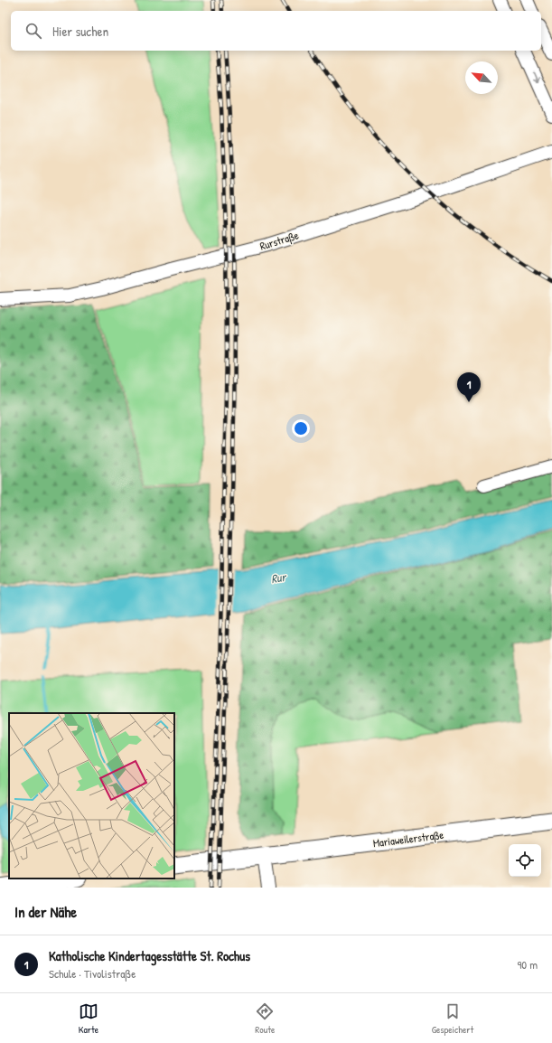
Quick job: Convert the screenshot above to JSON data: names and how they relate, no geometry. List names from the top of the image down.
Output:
{
  "streets": {
    "main road": ["Mariaweilerstraße"],
    "street": ["Rurstraße"]
  },
  "water": ["Rur"],
  "north": "top left",
  "page": {
    "search": "Hier suchen",
    "pins": "1",
    "heading": "In der Nähe",
    "list": [
      {
        "mark": "1",
        "name": "Katholische Kindertagesstätte St. Rochus",
        "note": "Schule · Tivolistraße",
        "value": "90 m"
      }
    ],
    "nav": ["Karte", "Route", "Gespeichert"]
  }
}
